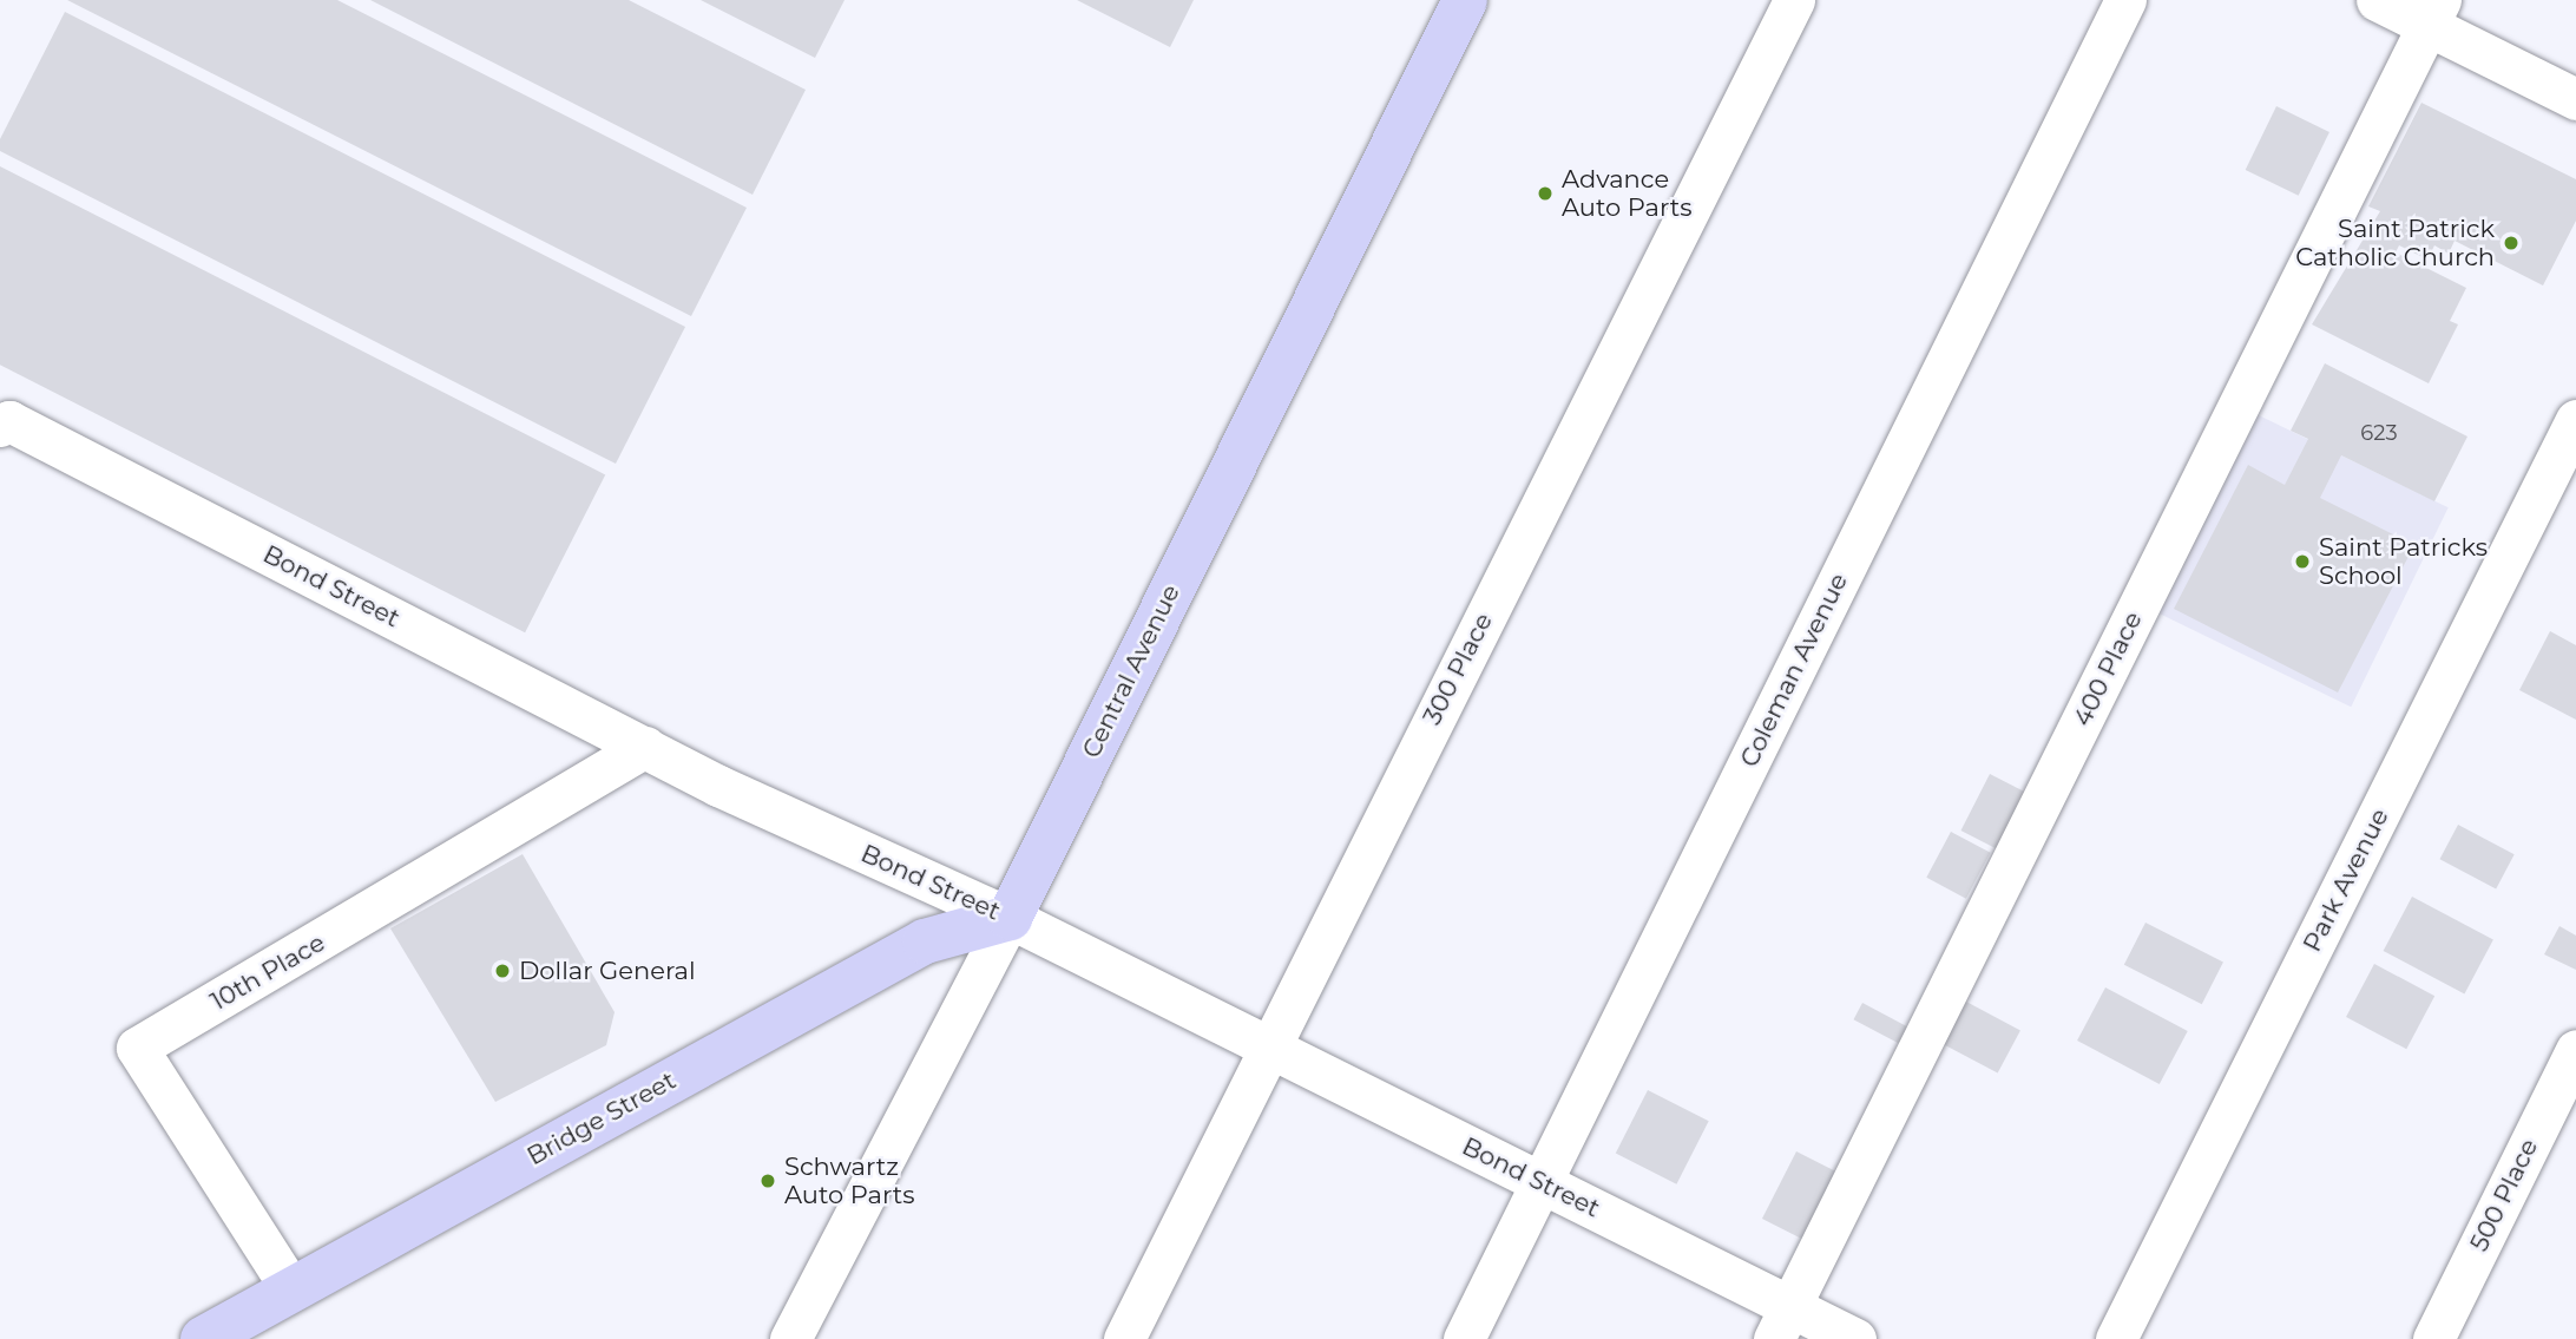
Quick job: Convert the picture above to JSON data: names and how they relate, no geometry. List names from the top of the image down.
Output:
{
  "streets": {
    "main road": ["Central Avenue", "Bridge Street"],
    "street": [
      "Bond Street",
      "300 Place",
      "400 Place",
      "Coleman Avenue",
      "Park Avenue",
      "10th Place",
      "500 Place"
    ]
  },
  "crossings": [
    ["Bond Street", "300 Place"],
    ["Bond Street", "400 Place"],
    ["Bond Street", "Coleman Avenue"],
    ["Bond Street", "Central Avenue"],
    ["Bond Street", "10th Place"],
    ["Bond Street", "Bridge Street"],
    ["Central Avenue", "Bridge Street"],
    ["10th Place", "Bridge Street"]
  ],
  "places": [
    "Advance Auto Parts",
    "Saint Patrick Catholic Church",
    "Saint Patricks School",
    "Dollar General",
    "Schwartz Auto Parts"
  ],
  "house_numbers": ["623"]
}
